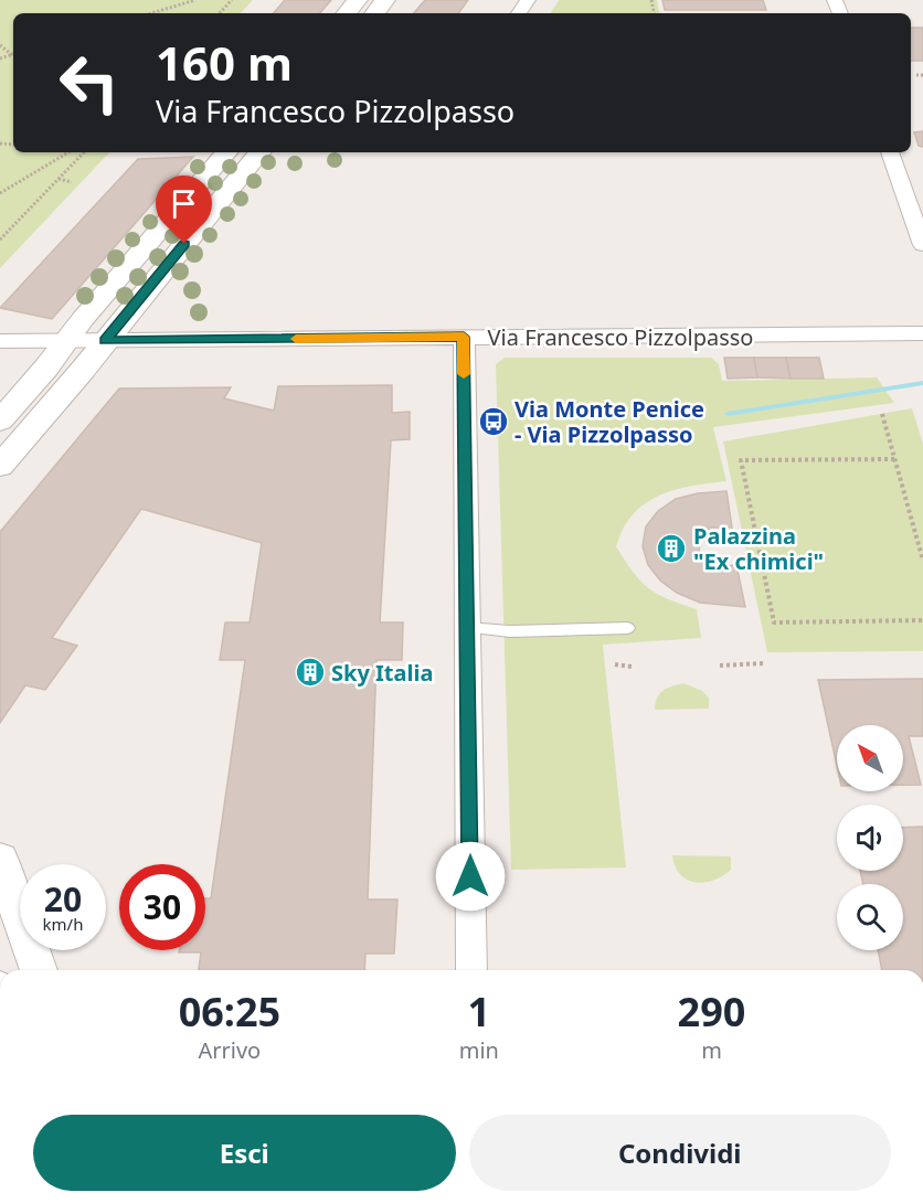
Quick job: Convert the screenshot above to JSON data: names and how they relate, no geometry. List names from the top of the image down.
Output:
{
  "streets": {
    "street": ["Via Francesco Pizzolpasso"]
  },
  "places": {
    "bus stop": ["Via Monte Penice - Via Pizzolpasso"],
    "building": ["Palazzina \"Ex chimici\"", "Sky Italia"]
  },
  "north": "top left",
  "page": {
    "turn": ["160 m", "Via Francesco Pizzolpasso"],
    "speed": "20 km/h",
    "limit": "30",
    "eta": [
      "06:25",
      "Arrivo",
      "1",
      "min",
      "290",
      "m"
    ],
    "buttons": ["Esci", "Condividi"]
  }
}
